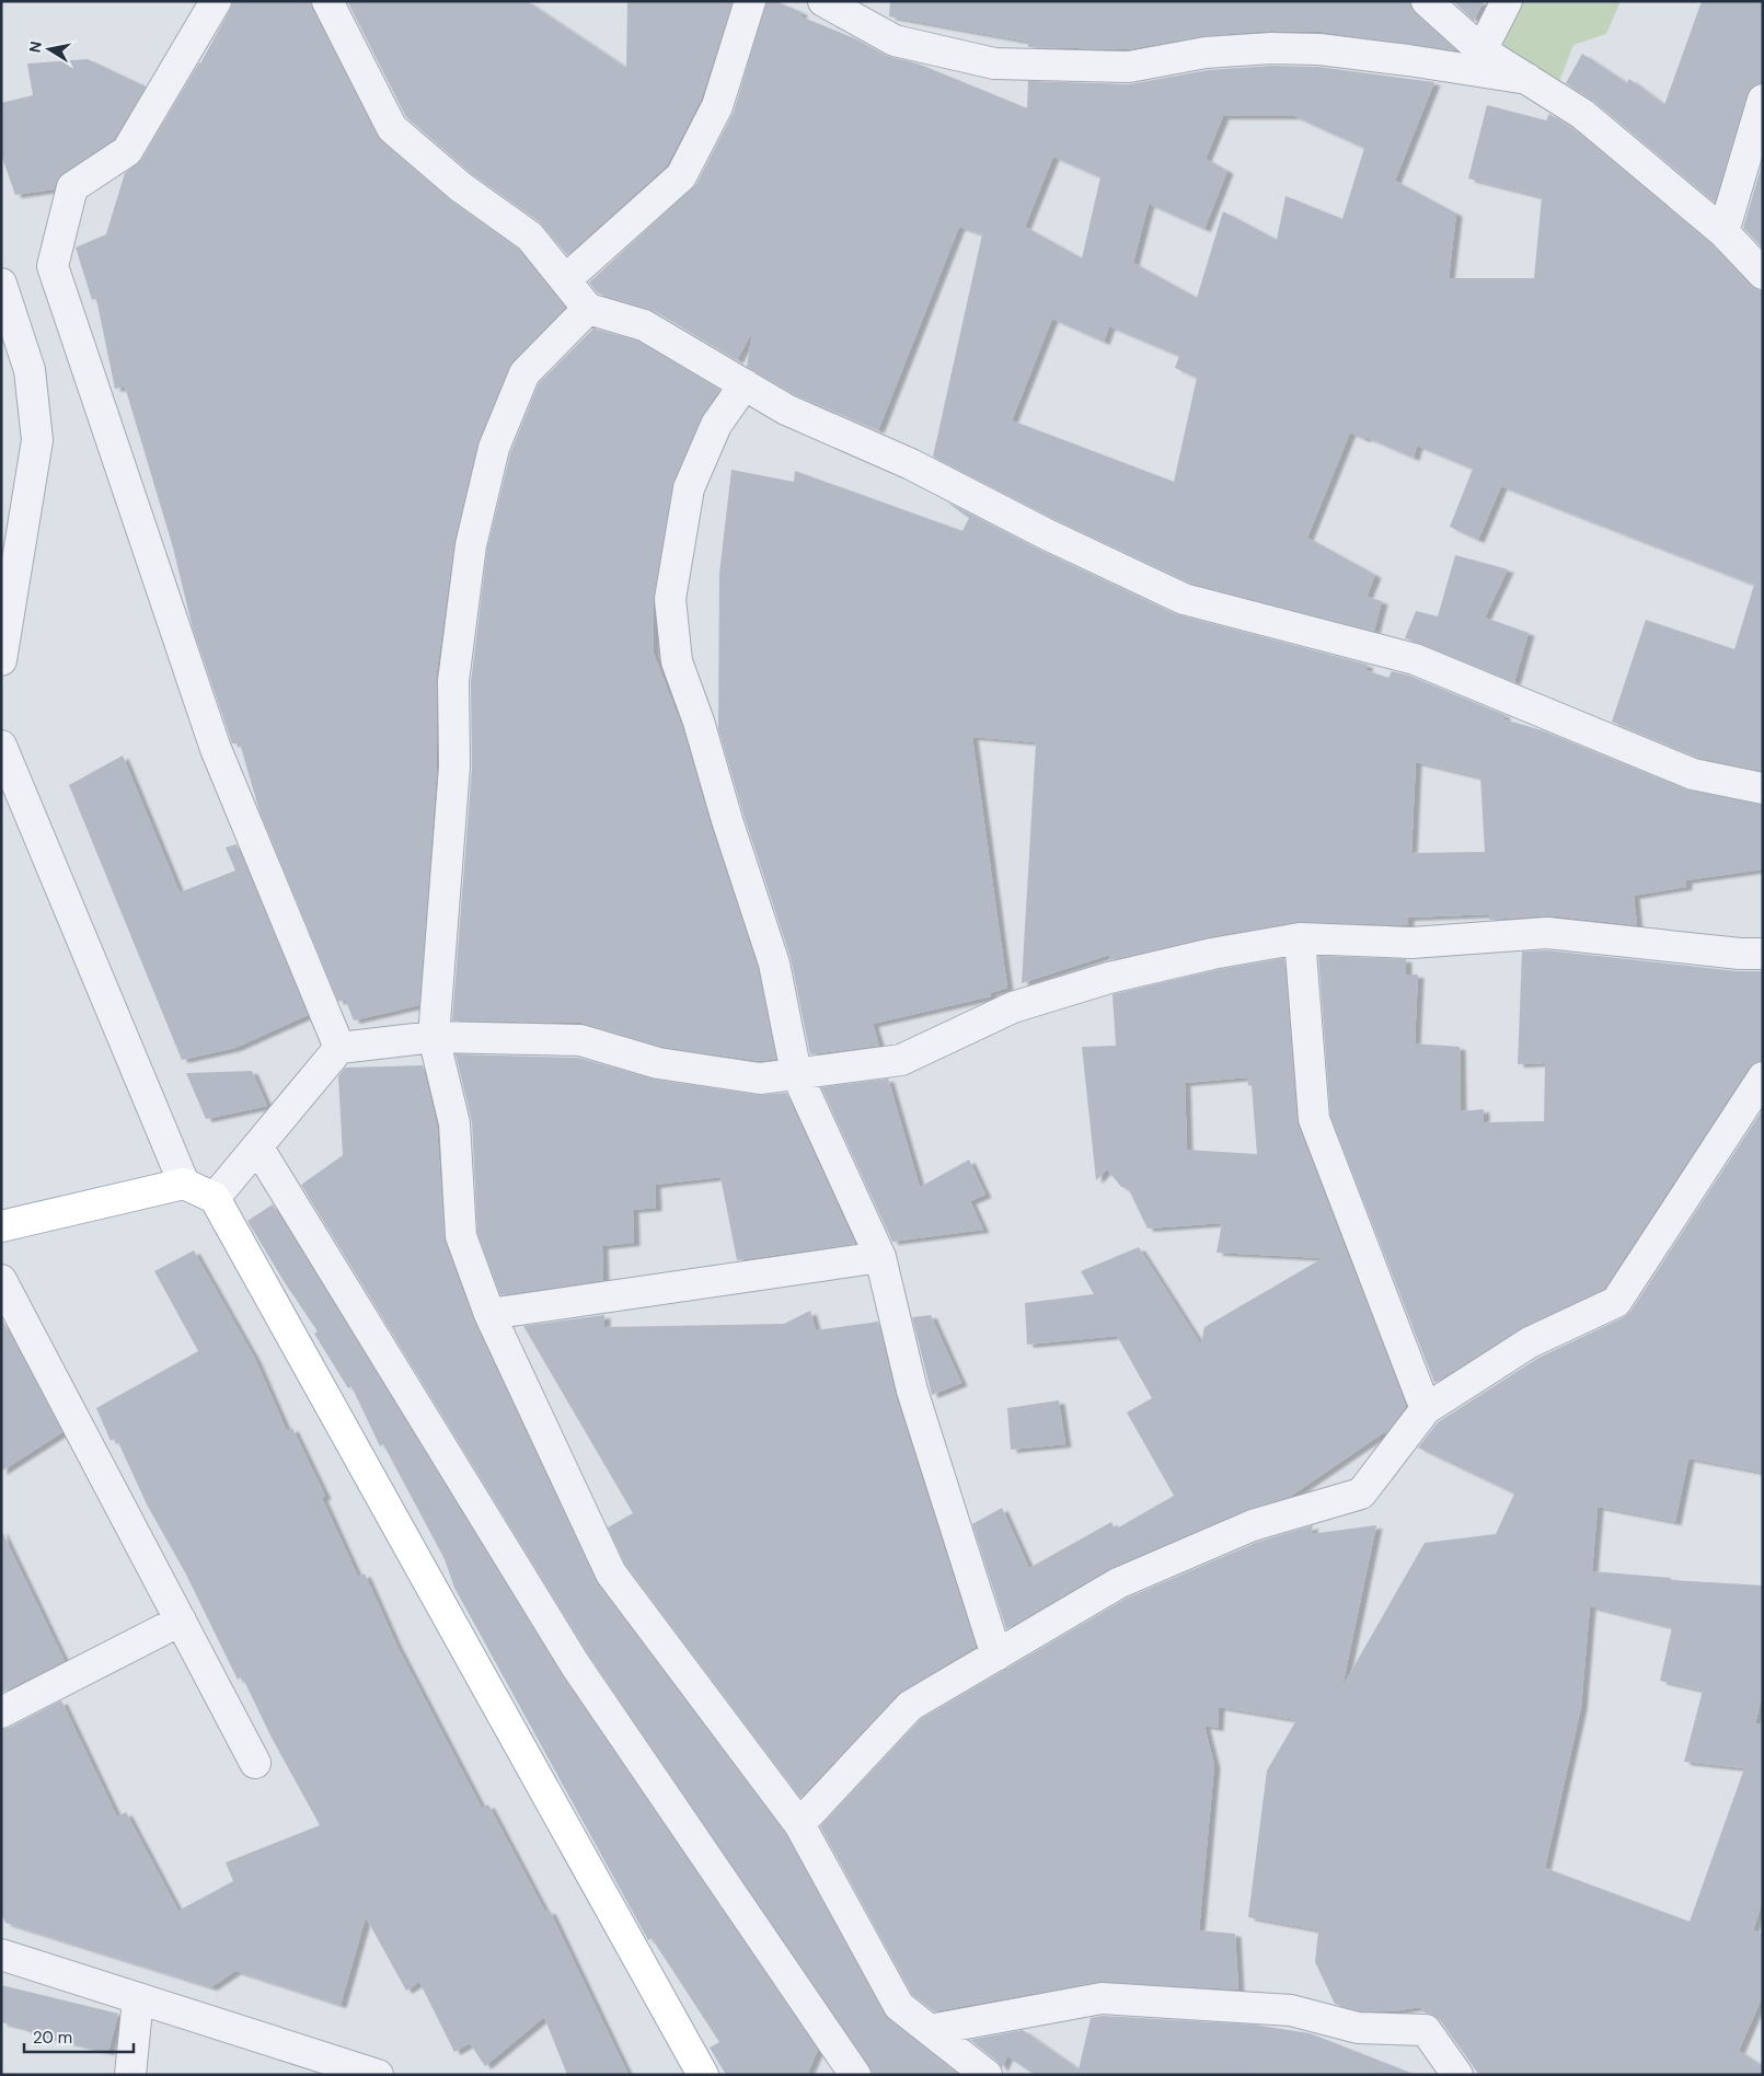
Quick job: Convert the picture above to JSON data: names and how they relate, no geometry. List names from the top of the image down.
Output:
{
  "scale_bar": "20 m",
  "north": "left"
}
